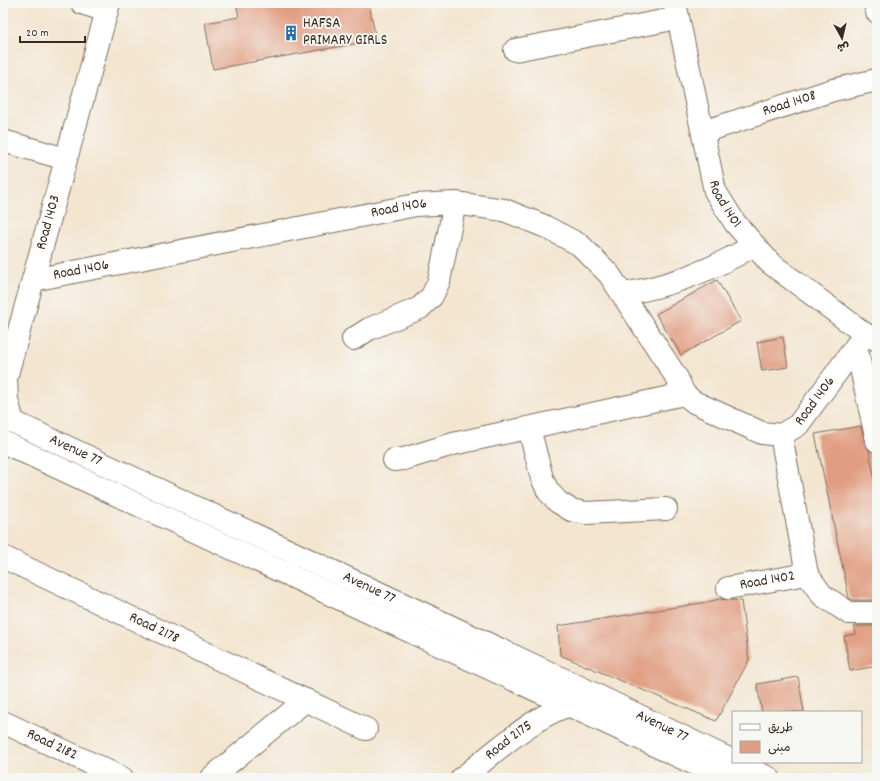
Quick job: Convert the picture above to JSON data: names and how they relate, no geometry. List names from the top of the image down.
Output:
{
  "streets": {
    "street": [
      "Road 1408",
      "Road 1401",
      "Road 1406",
      "Road 1403",
      "Avenue 77",
      "Road 1402",
      "Road 2178",
      "Road 2175",
      "Road 2182"
    ]
  },
  "crossings": [
    ["Road 1408", "Road 1401"],
    ["Road 1401", "Road 1406"],
    ["Road 1406", "Road 1403"],
    ["Road 1403", "Avenue 77"],
    ["Avenue 77", "Road 2175"]
  ],
  "places": {
    "building": ["HAFSA PRIMARY GIRLS"]
  },
  "legend": ["طريق", "مبنى"],
  "scale_bar": "20 m",
  "north": "bottom"
}
